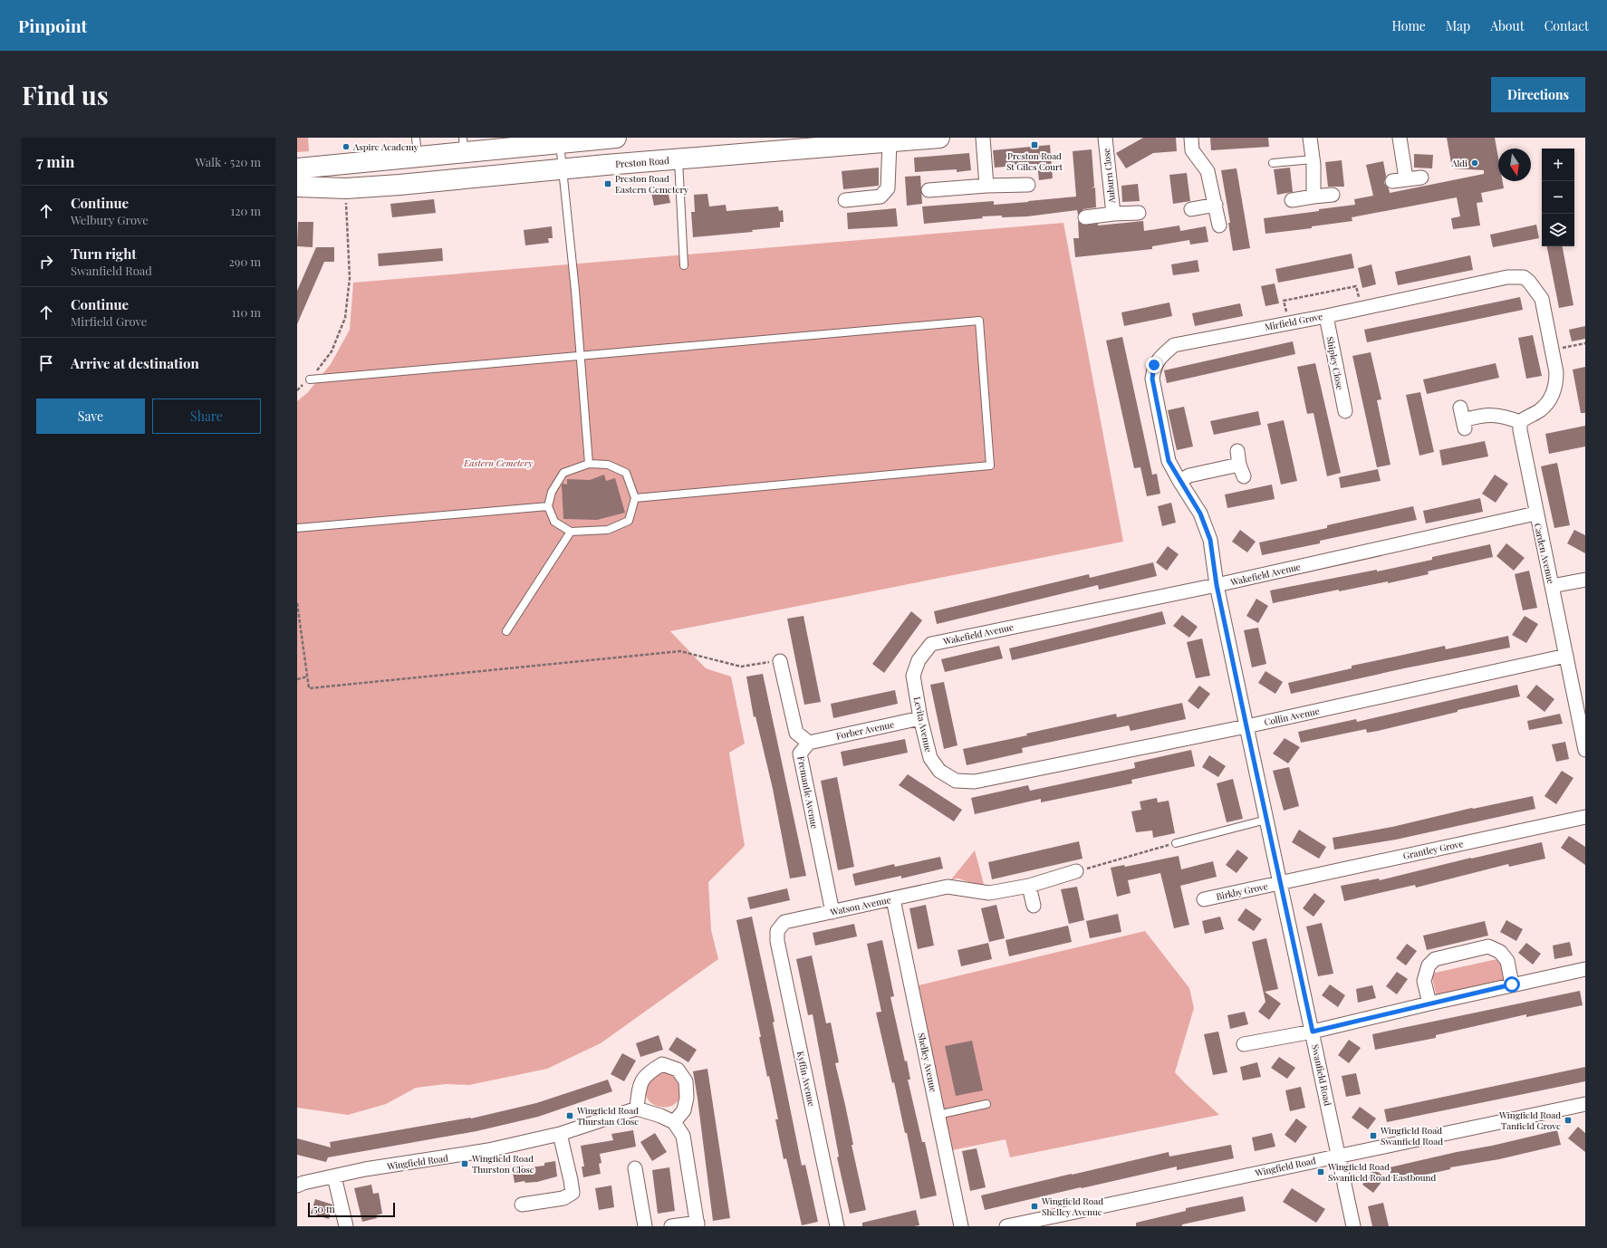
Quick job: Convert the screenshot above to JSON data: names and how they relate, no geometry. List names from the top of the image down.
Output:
{
  "streets": {
    "street": [
      "Preston Road",
      "Auburn Close",
      "Mirfield Grove",
      "Shipley Close",
      "Carden Avenue",
      "Wakefield Avenue",
      "Collin Avenue",
      "Levita Avenue",
      "Forber Avenue",
      "Fremantle Avenue",
      "Grantley Grove",
      "Birkby Grove",
      "Watson Avenue",
      "Shelley Avenue",
      "Swanfield Road",
      "Kyffin Avenue",
      "Wingfield Road"
    ]
  },
  "crossings": [
    ["Mirfield Grove", "Shipley Close"],
    ["Mirfield Grove", "Carden Avenue"],
    ["Mirfield Grove", "Swanfield Road"],
    ["Carden Avenue", "Wakefield Avenue"],
    ["Carden Avenue", "Collin Avenue"],
    ["Wakefield Avenue", "Levita Avenue"],
    ["Wakefield Avenue", "Swanfield Road"],
    ["Collin Avenue", "Levita Avenue"],
    ["Collin Avenue", "Swanfield Road"],
    ["Levita Avenue", "Forber Avenue"],
    ["Forber Avenue", "Fremantle Avenue"],
    ["Fremantle Avenue", "Watson Avenue"],
    ["Grantley Grove", "Birkby Grove"],
    ["Grantley Grove", "Swanfield Road"],
    ["Birkby Grove", "Swanfield Road"],
    ["Watson Avenue", "Shelley Avenue"],
    ["Watson Avenue", "Kyffin Avenue"],
    ["Swanfield Road", "Wingfield Road"]
  ],
  "parks": ["Eastern Cemetery"],
  "places": {
    "transit": [
      "Preston Road St Giles Court",
      "Preston Road Eastern Cemetery",
      "Wingfield Road Thurstan Close",
      "Wingfield Road Tanfield Grove",
      "Wingfield Road Swanfield Road",
      "Wingfield Road Thurston Close",
      "Wingfield Road Swanfield Road Eastbound",
      "Wingfield Road Shelley Avenue"
    ],
    "other": ["Aspire Academy", "Aldi"]
  },
  "scale_bar": "50 m",
  "north": "bottom",
  "page": {
    "header": "Pinpoint",
    "nav": [
      "Home",
      "Map",
      "About",
      "Contact"
    ],
    "buttons": [
      "Directions",
      ["Save", "Share"]
    ],
    "title": "Find us",
    "heading": ["7 min", "Walk · 520 m"],
    "map_buttons": ["+", "−"],
    "list": [
      ["Continue", "Welbury Grove", "120 m"],
      ["Turn right", "Swanfield Road", "290 m"],
      ["Continue", "Mirfield Grove", "110 m"],
      "Arrive at destination"
    ],
    "scale": "50 m"
  }
}
